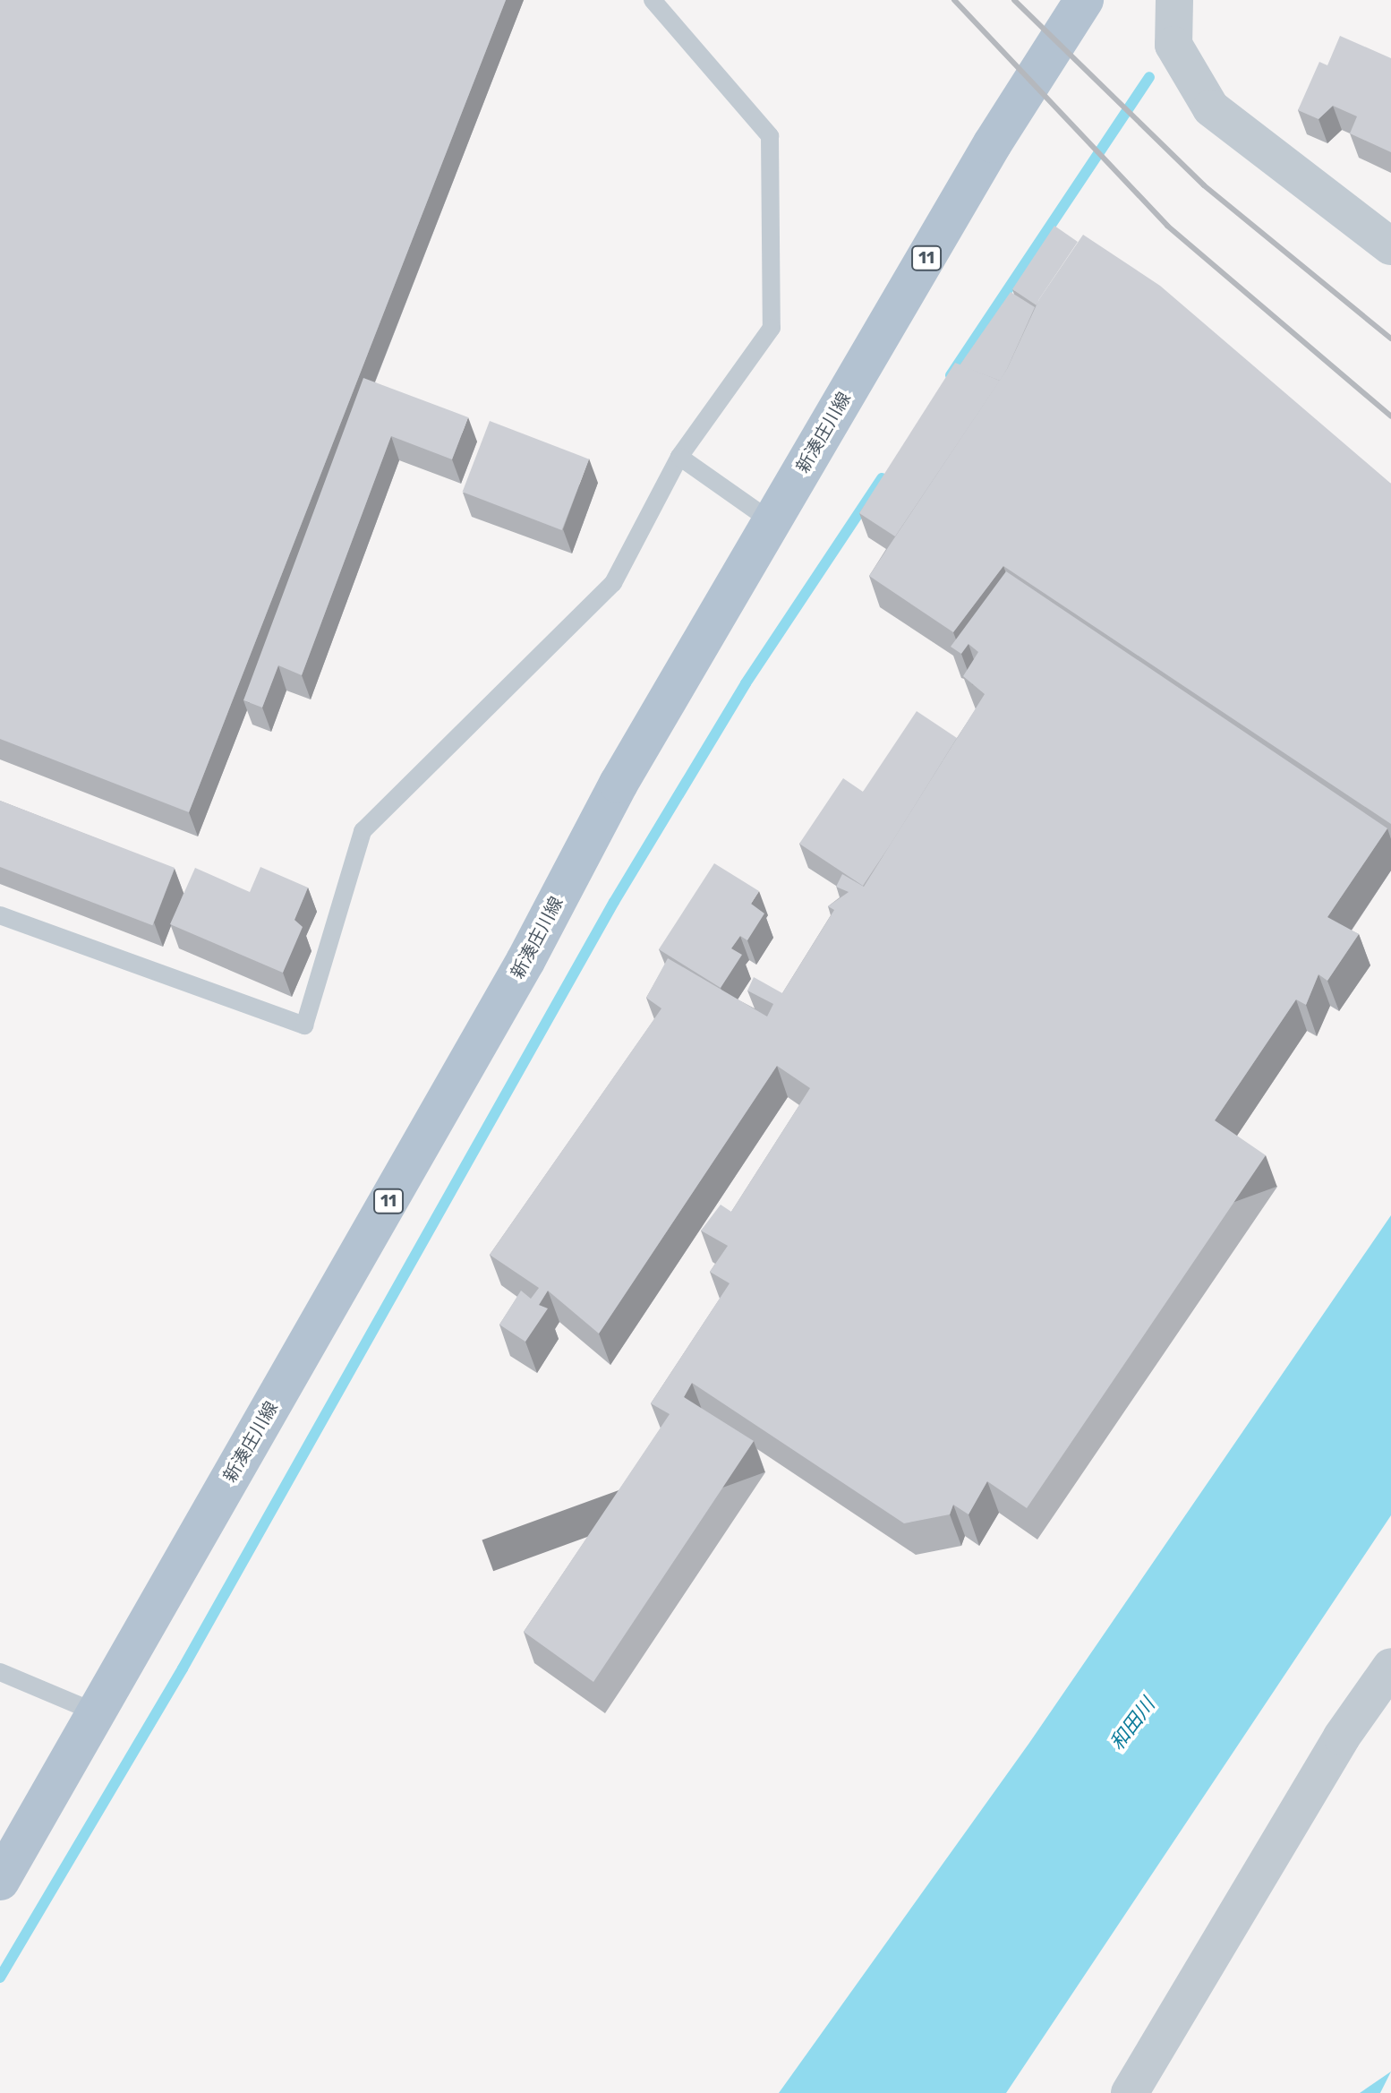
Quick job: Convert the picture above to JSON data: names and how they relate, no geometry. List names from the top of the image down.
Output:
{
  "streets": {
    "main road": ["11", "新湊庄川線"]
  },
  "water": ["和田川"]
}
